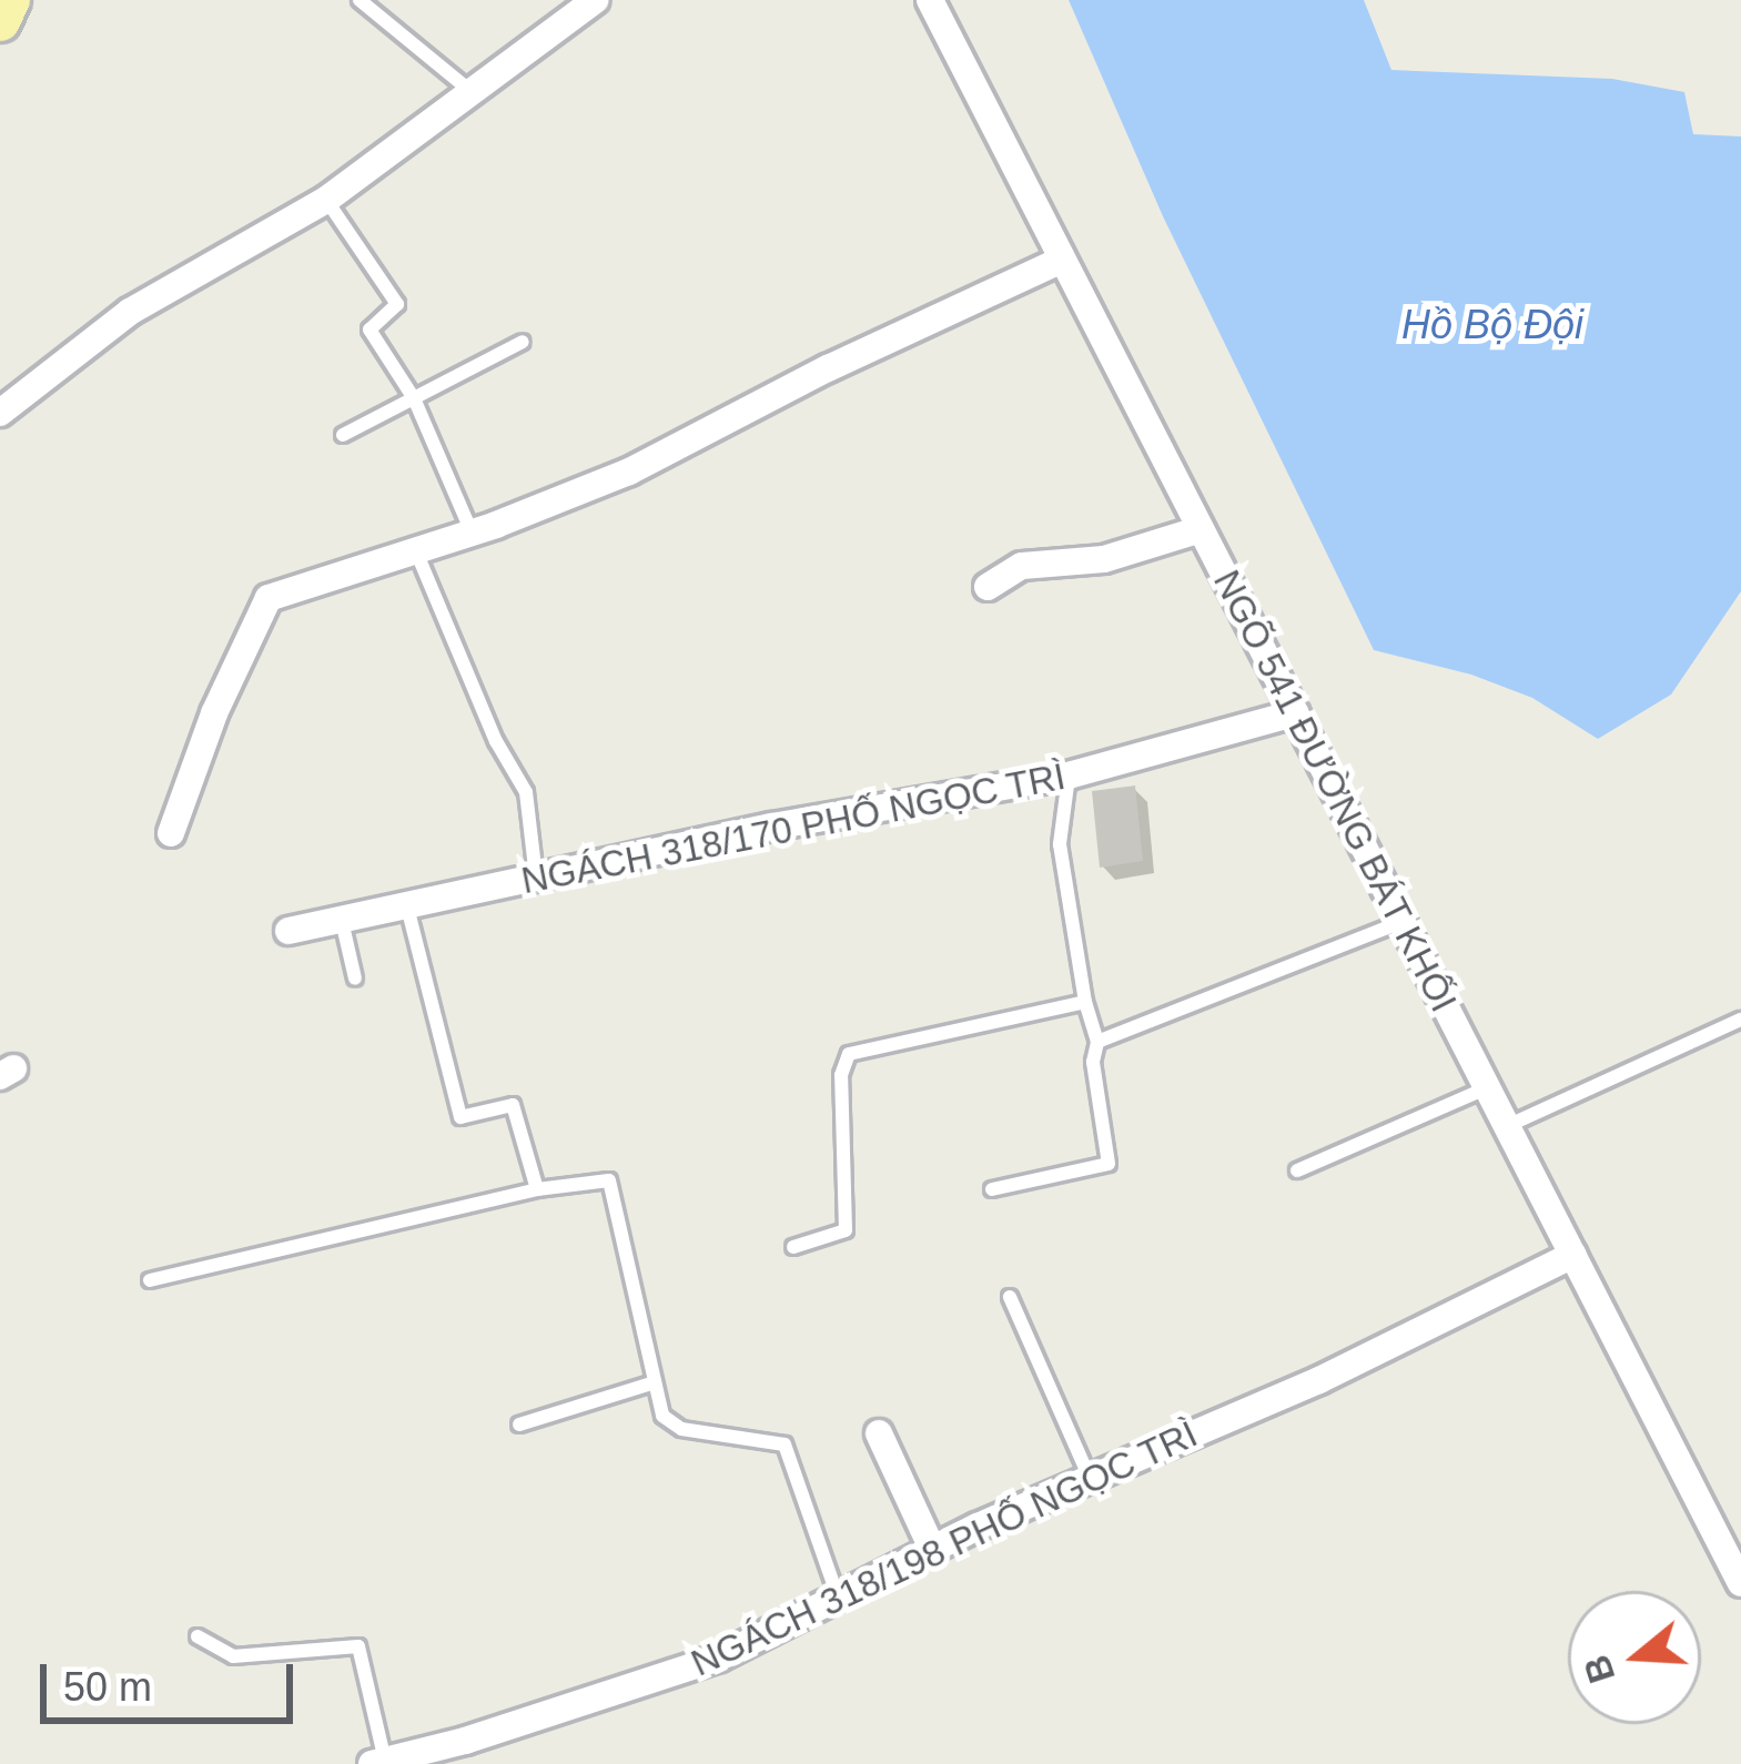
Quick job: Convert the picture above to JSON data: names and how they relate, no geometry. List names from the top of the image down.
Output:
{
  "streets": {
    "street": ["NGÕ 541 ĐƯỜNG BÁT KHỐI", "NGÁCH 318/170 PHỐ NGỌC TRÌ", "NGÁCH 318/198 PHỐ NGỌC TRÌ"]
  },
  "crossings": [
    ["NGÕ 541 ĐƯỜNG BÁT KHỐI", "NGÁCH 318/170 PHỐ NGỌC TRÌ"],
    ["NGÕ 541 ĐƯỜNG BÁT KHỐI", "NGÁCH 318/198 PHỐ NGỌC TRÌ"]
  ],
  "water": ["Hồ Bộ Đội"],
  "scale_bar": "50 m",
  "north": "left"
}
